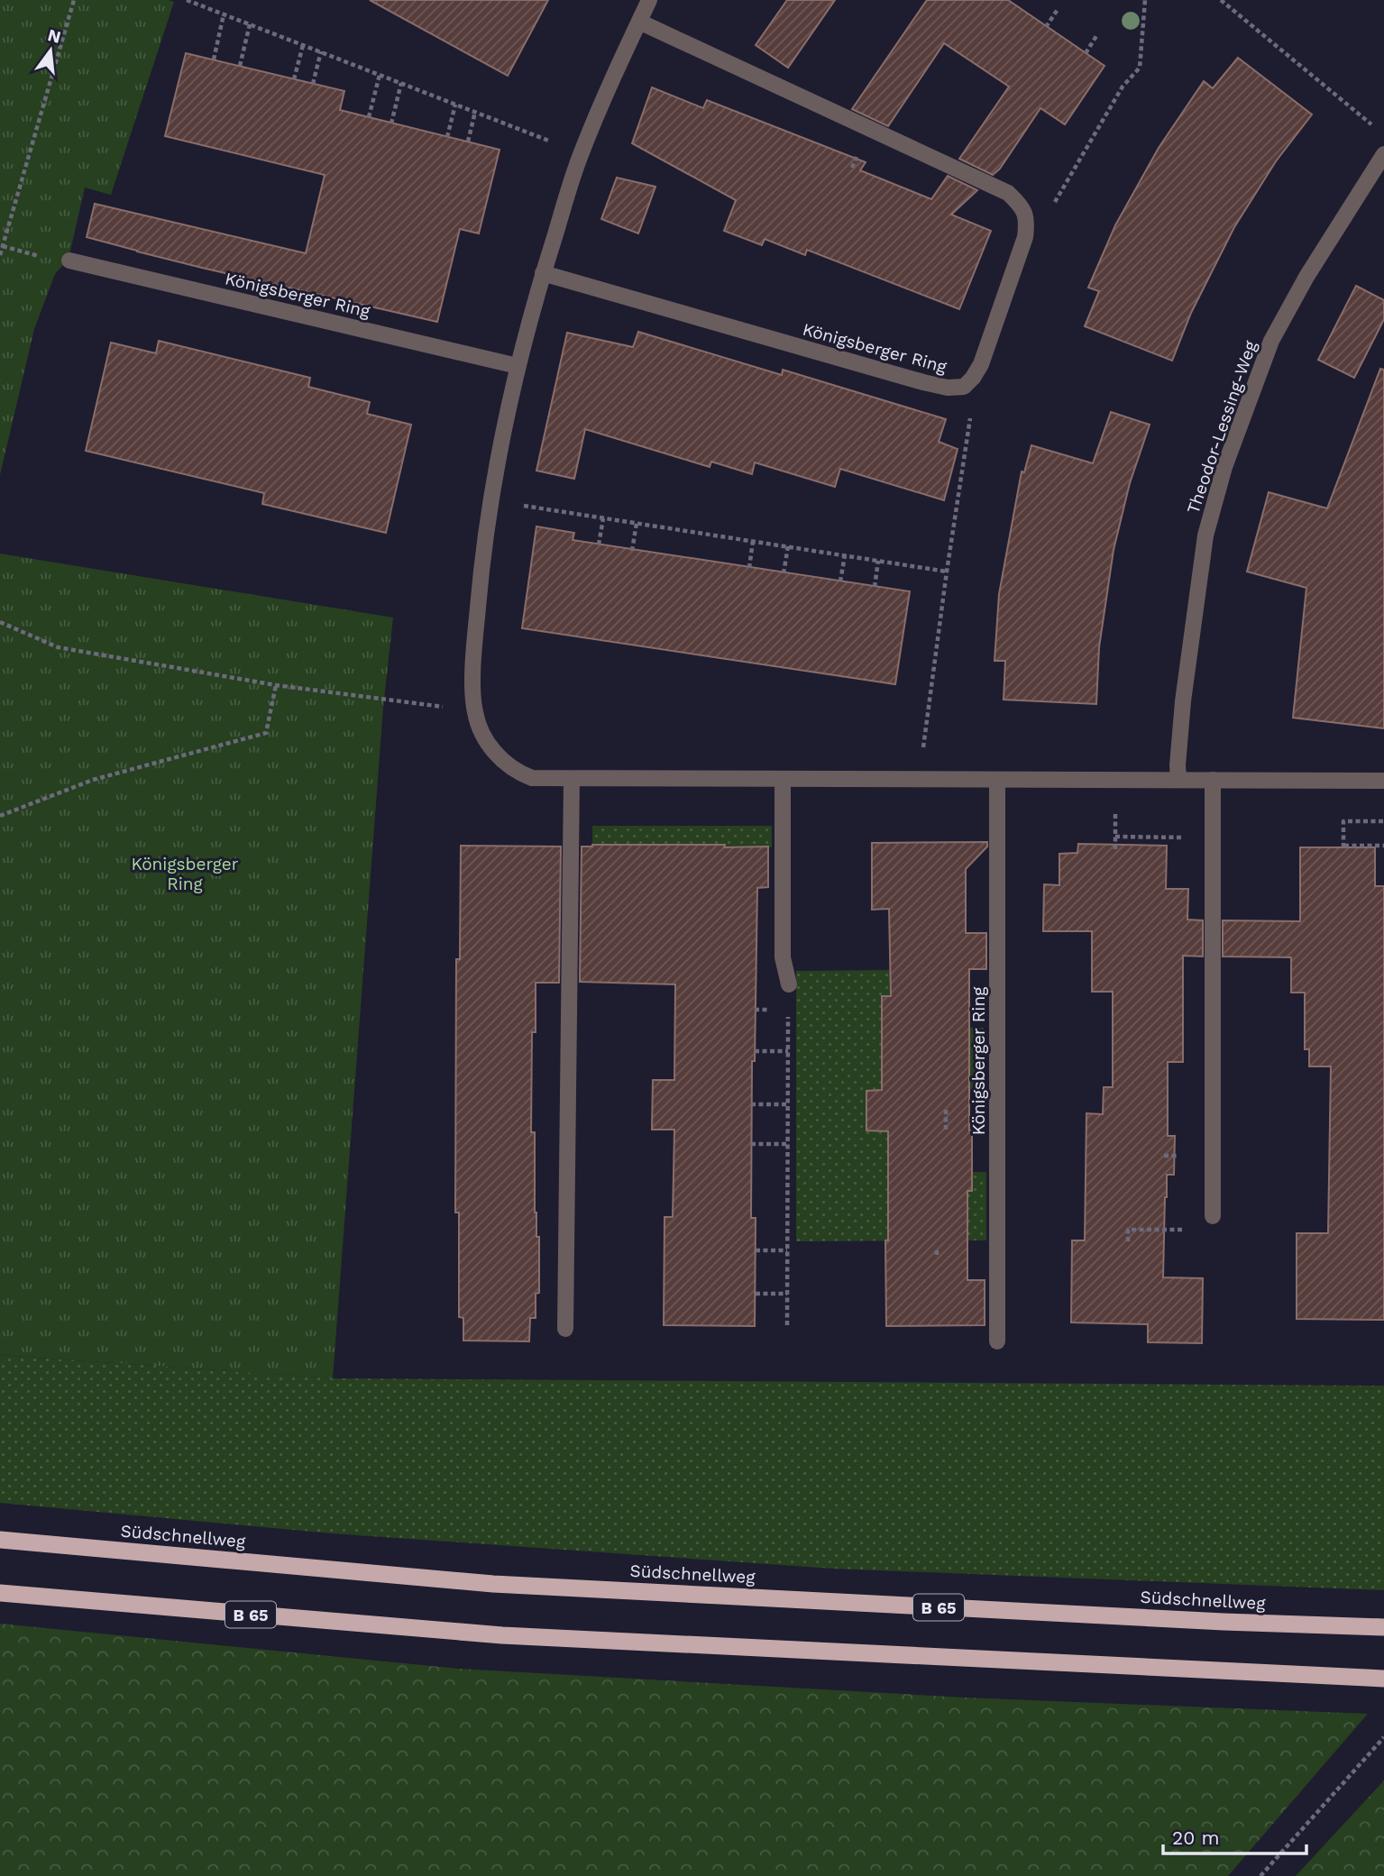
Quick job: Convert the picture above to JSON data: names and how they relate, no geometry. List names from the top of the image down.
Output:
{
  "streets": {
    "highway": ["Südschnellweg", "B 65"],
    "street": ["Königsberger Ring", "Theodor-Lessing-Weg"]
  },
  "parks": ["Königsberger Ring"],
  "scale_bar": "20 m",
  "north": "top"
}
